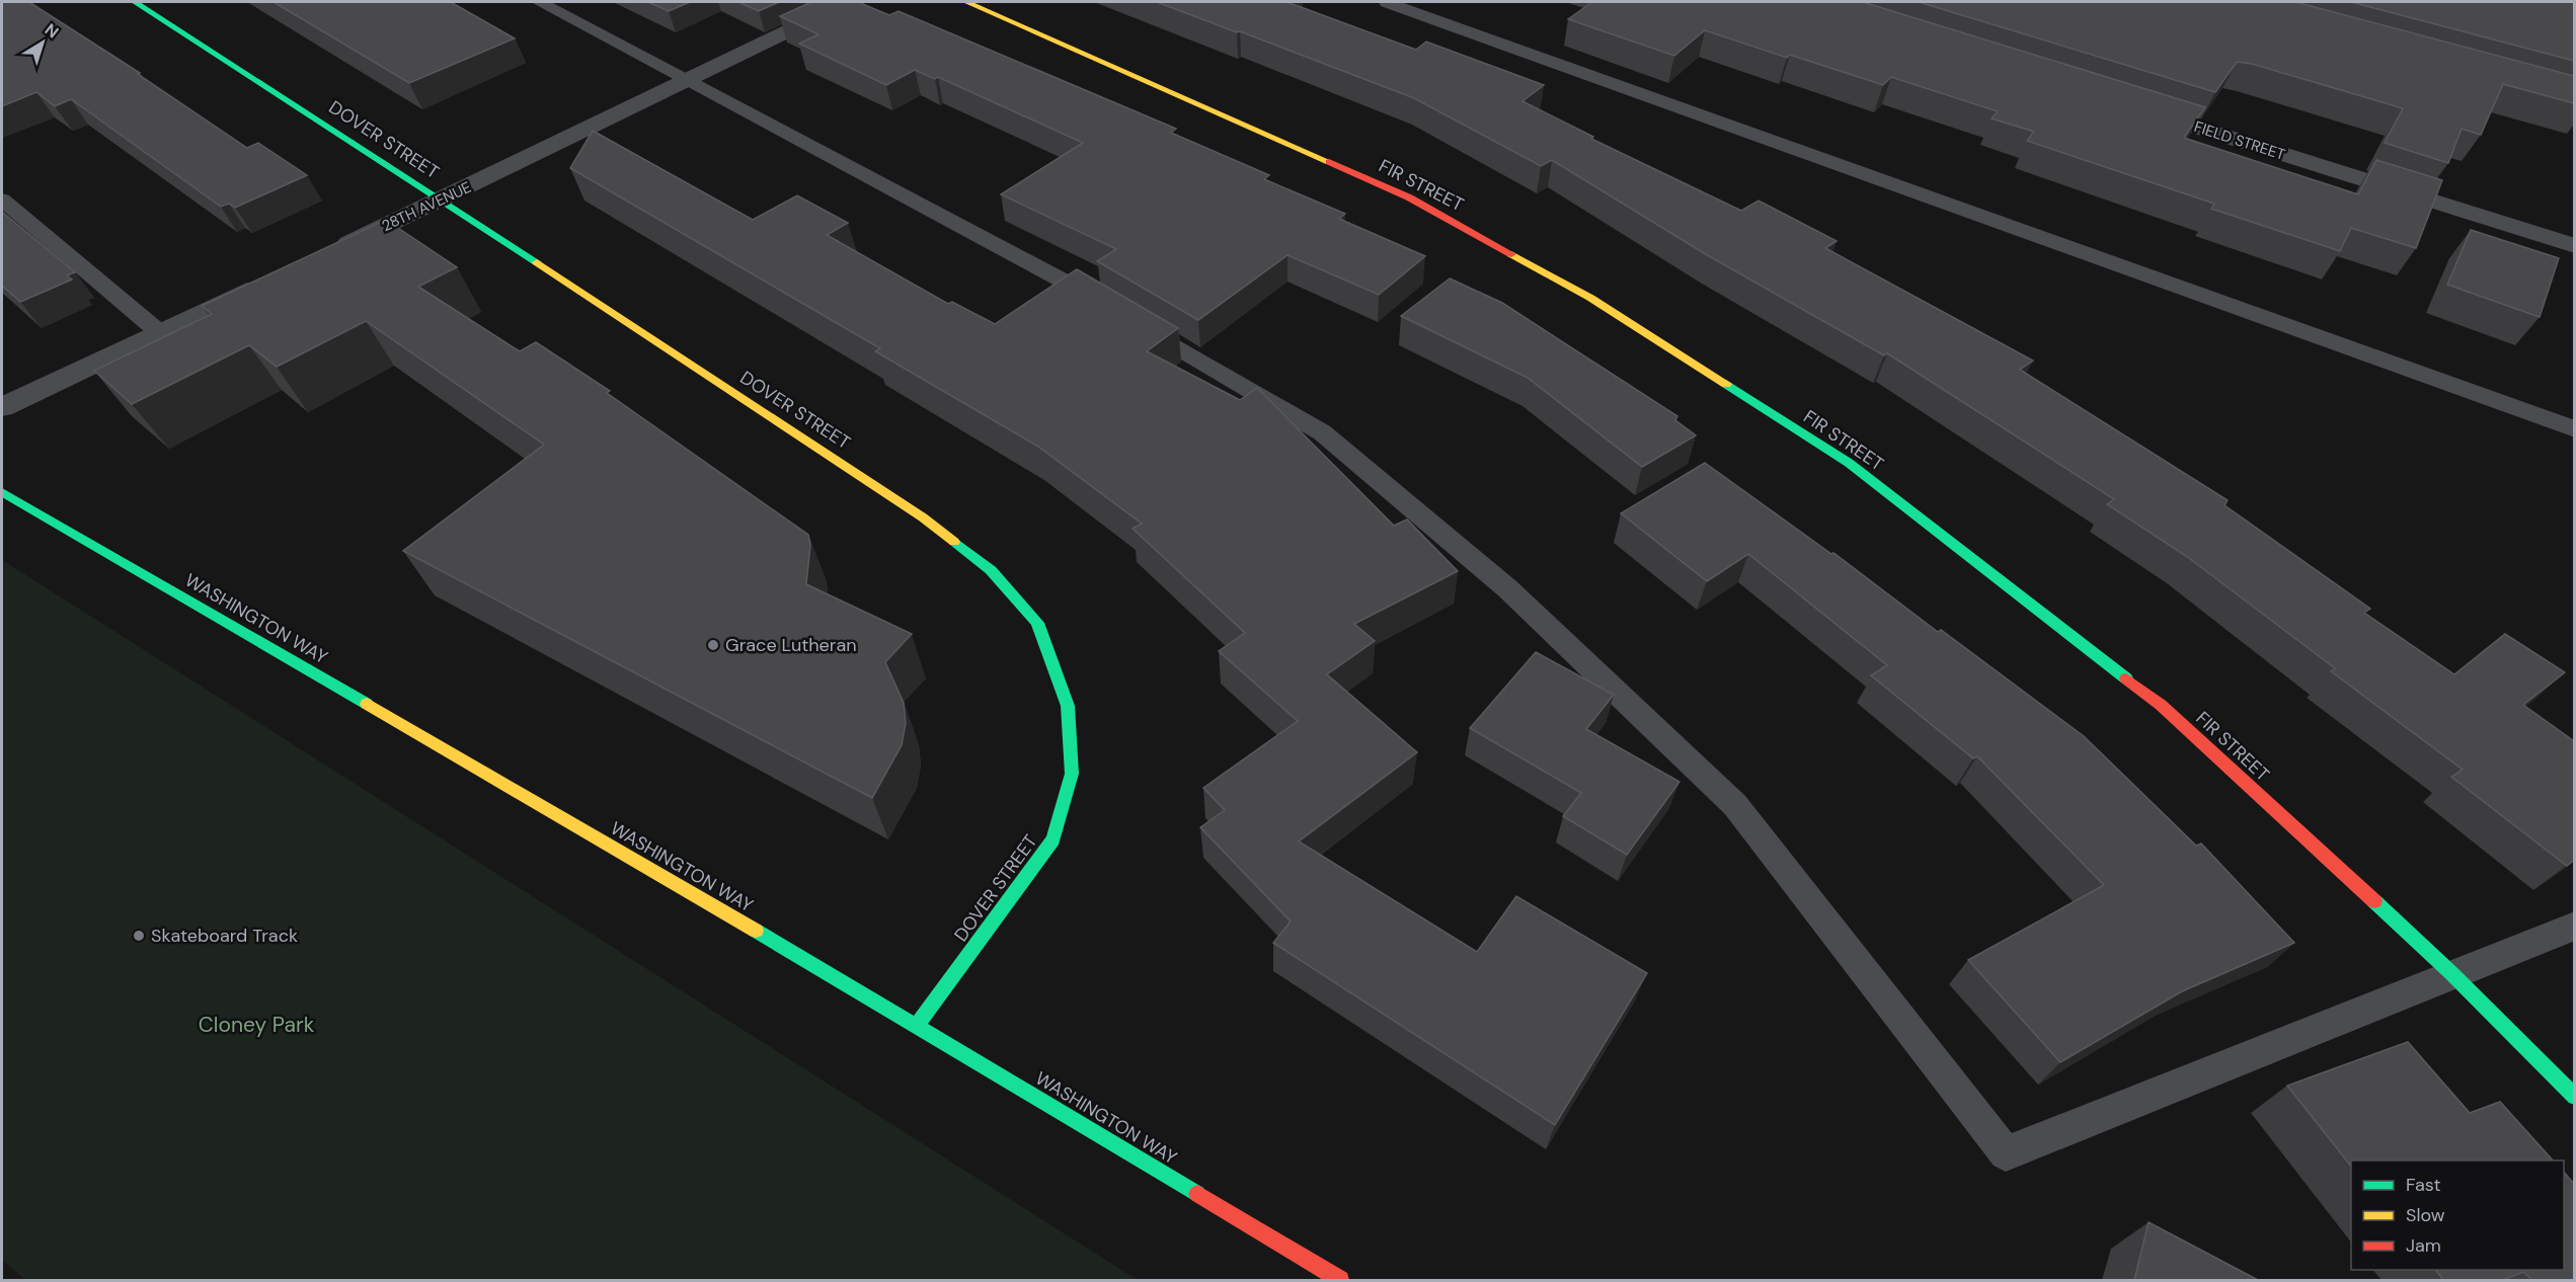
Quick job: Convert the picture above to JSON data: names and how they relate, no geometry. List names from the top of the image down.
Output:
{
  "streets": {
    "street": [
      "DOVER STREET",
      "FIELD STREET",
      "FIR STREET",
      "28TH AVENUE",
      "WASHINGTON WAY"
    ]
  },
  "crossings": [
    ["DOVER STREET", "28TH AVENUE"],
    ["DOVER STREET", "WASHINGTON WAY"]
  ],
  "parks": ["Cloney Park"],
  "places": ["Grace Lutheran", "Skateboard Track"],
  "legend": ["Fast", "Slow", "Jam"],
  "north": "top right"
}
